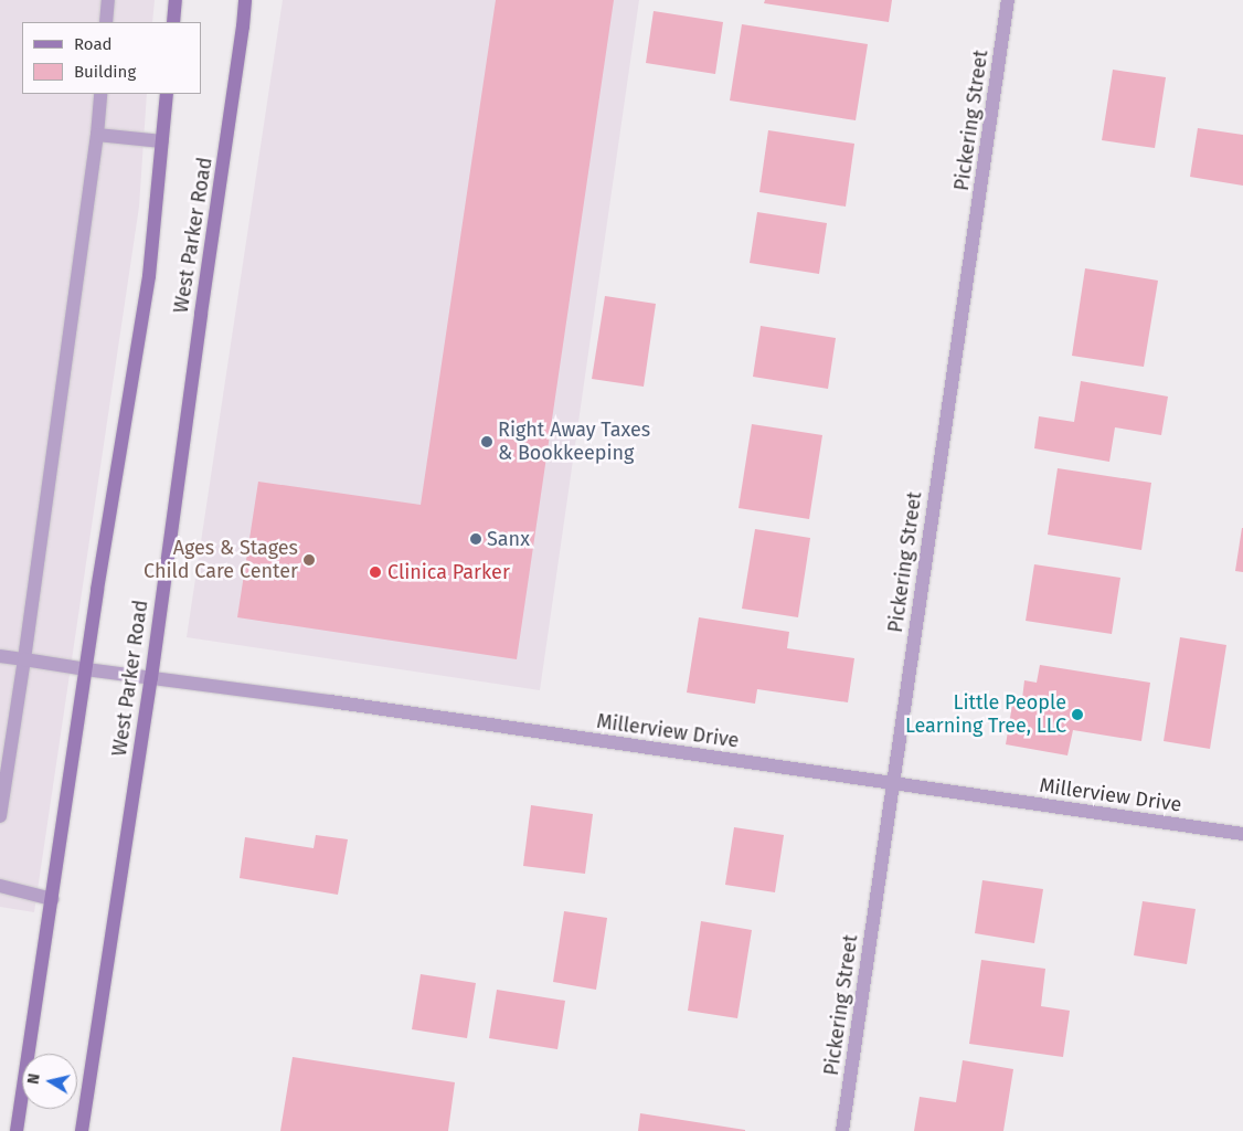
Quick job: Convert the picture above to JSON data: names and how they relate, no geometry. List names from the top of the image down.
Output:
{
  "streets": {
    "main road": ["West Parker Road"],
    "street": ["Pickering Street", "Millerview Drive"]
  },
  "crossings": [
    ["Pickering Street", "Millerview Drive"],
    ["West Parker Road", "Millerview Drive"]
  ],
  "places": [
    "Right Away Taxes & Bookkeeping",
    "Sanx",
    "Ages & Stages Child Care Center",
    "Clinica Parker",
    "Little People Learning Tree, LLC"
  ],
  "legend": ["Road", "Building"],
  "north": "left"
}
